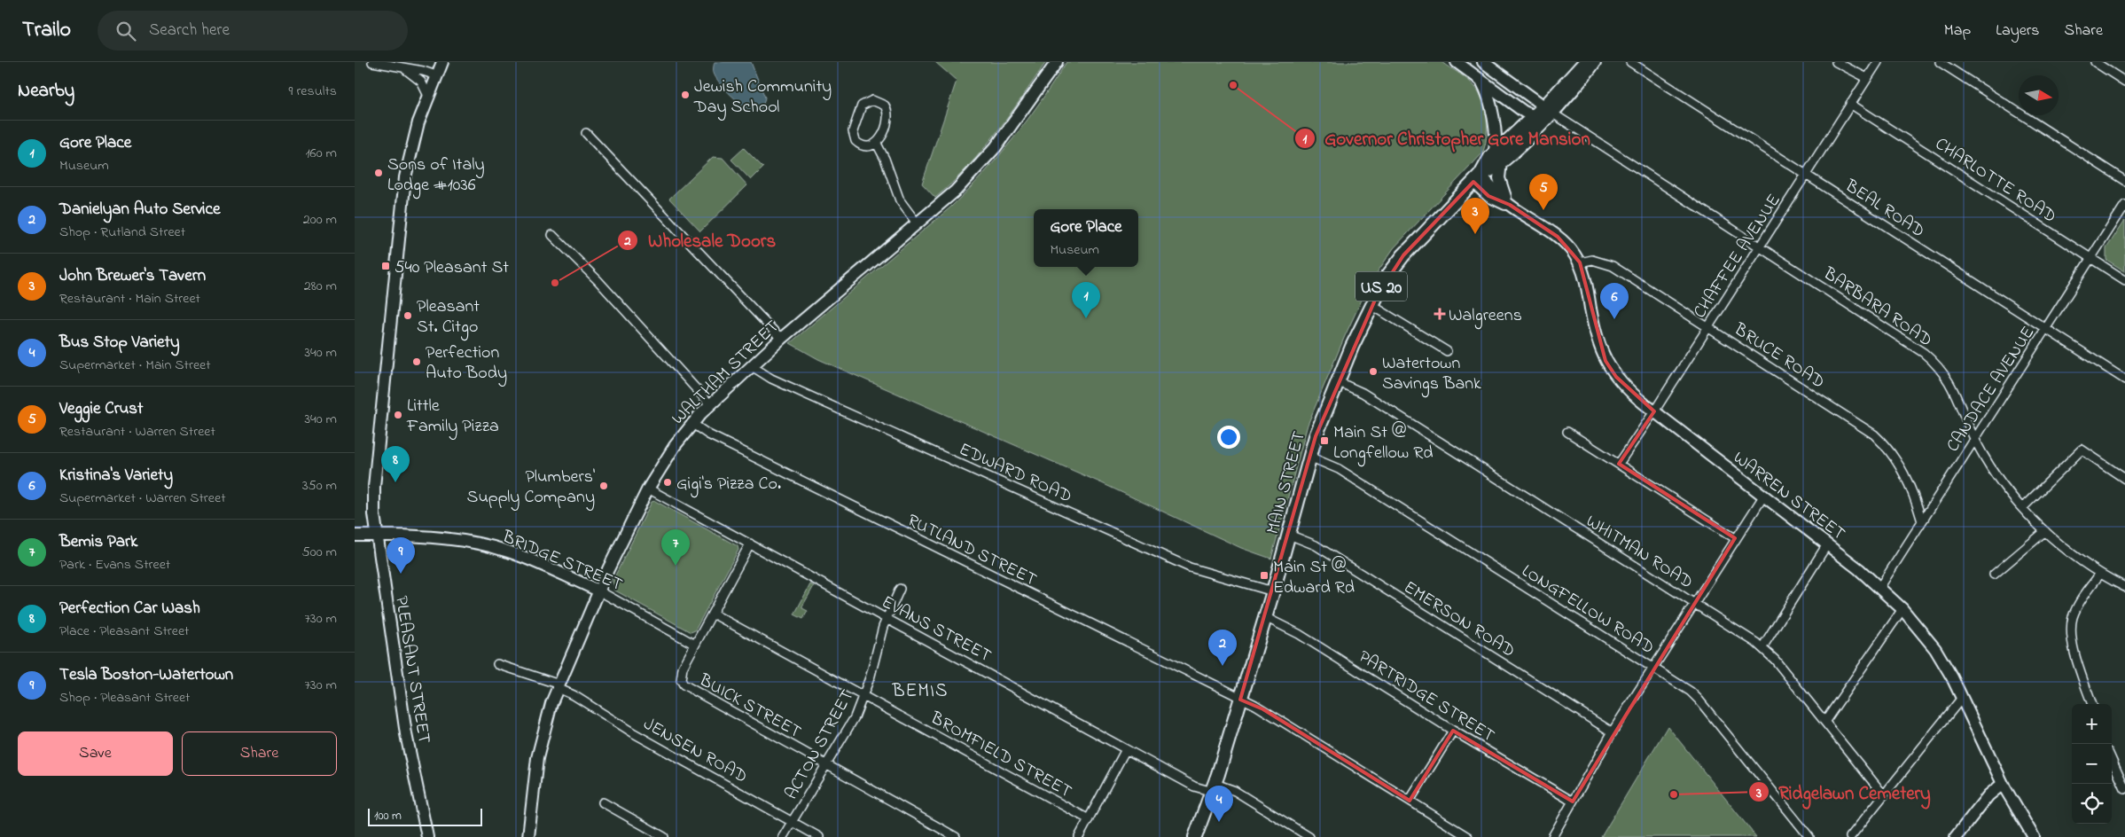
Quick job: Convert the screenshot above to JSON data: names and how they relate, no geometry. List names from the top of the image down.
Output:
{
  "streets": {
    "main road": ["US 20", "MAIN STREET"],
    "street": [
      "CHARLOTTE ROAD",
      "BEAL ROAD",
      "CHAFFEE AVENUE",
      "BARBARA ROAD",
      "BRUCE ROAD",
      "WALTHAM STREET",
      "CANDACE AVENUE",
      "EDWARD ROAD",
      "WARREN STREET",
      "RUTLAND STREET",
      "WHITMAN ROAD",
      "BRIDGE STREET",
      "LONGFELLOW ROAD",
      "EMERSON ROAD",
      "EVANS STREET",
      "PLEASANT STREET",
      "PARTRIDGE STREET",
      "BUICK STREET",
      "ACTON STREET",
      "JENSEN ROAD",
      "BROMFIELD STREET"
    ]
  },
  "crossings": [
    ["CHARLOTTE ROAD", "CHAFFEE AVENUE"],
    ["CHARLOTTE ROAD", "CANDACE AVENUE"],
    ["BEAL ROAD", "CHAFFEE AVENUE"],
    ["BEAL ROAD", "CANDACE AVENUE"],
    ["CHAFFEE AVENUE", "BARBARA ROAD"],
    ["CHAFFEE AVENUE", "BRUCE ROAD"],
    ["CHAFFEE AVENUE", "WARREN STREET"],
    ["BARBARA ROAD", "CANDACE AVENUE"],
    ["BARBARA ROAD", "MAIN STREET"],
    ["BRUCE ROAD", "CANDACE AVENUE"],
    ["BRUCE ROAD", "WARREN STREET"],
    ["WALTHAM STREET", "EDWARD ROAD"],
    ["WALTHAM STREET", "RUTLAND STREET"],
    ["WALTHAM STREET", "BRIDGE STREET"],
    ["WALTHAM STREET", "EVANS STREET"],
    ["WALTHAM STREET", "JENSEN ROAD"],
    ["CANDACE AVENUE", "WARREN STREET"],
    ["EDWARD ROAD", "MAIN STREET"],
    ["MAIN STREET", "WARREN STREET"],
    ["MAIN STREET", "RUTLAND STREET"],
    ["MAIN STREET", "WHITMAN ROAD"],
    ["MAIN STREET", "LONGFELLOW ROAD"],
    ["MAIN STREET", "EMERSON ROAD"],
    ["MAIN STREET", "EVANS STREET"],
    ["MAIN STREET", "PARTRIDGE STREET"],
    ["BRIDGE STREET", "PLEASANT STREET"],
    ["BRIDGE STREET", "BUICK STREET"],
    ["EVANS STREET", "BUICK STREET"],
    ["EVANS STREET", "ACTON STREET"],
    ["BUICK STREET", "ACTON STREET"],
    ["BUICK STREET", "BROMFIELD STREET"],
    ["ACTON STREET", "JENSEN ROAD"],
    ["ACTON STREET", "BROMFIELD STREET"]
  ],
  "districts": ["BEMIS"],
  "places": {
    "other": [
      "Governor Christopher Gore Mansion",
      "Jewish Community Day School",
      "Sons of Italy Lodge #1036",
      "Wholesale Doors",
      "Pleasant St. Citgo",
      "Perfection Auto Body",
      "Watertown Savings Bank",
      "Little Family Pizza",
      "Gigi's Pizza Co.",
      "Plumbers' Supply Company",
      "Ridgelawn Cemetery"
    ],
    "transit": ["540 Pleasant St", "Main St @ Longfellow Rd", "Main St @ Edward Rd"],
    "health": ["Walgreens"]
  },
  "scale_bar": "100 m",
  "north": "right",
  "page": {
    "header": "Trailo",
    "search": "Search here",
    "nav": ["Map", "Layers", "Share"],
    "heading": ["Nearby", "9 results"],
    "list": [
      {
        "mark": "1",
        "name": "Gore Place",
        "note": "Museum",
        "value": "160 m"
      },
      {
        "mark": "2",
        "name": "Danielyan Auto Service",
        "note": "Shop · Rutland Street",
        "value": "200 m"
      },
      {
        "mark": "3",
        "name": "John Brewer's Tavern",
        "note": "Restaurant · Main Street",
        "value": "280 m"
      },
      {
        "mark": "4",
        "name": "Bus Stop Variety",
        "note": "Supermarket · Main Street",
        "value": "340 m"
      },
      {
        "mark": "5",
        "name": "Veggie Crust",
        "note": "Restaurant · Warren Street",
        "value": "340 m"
      },
      {
        "mark": "6",
        "name": "Kristina's Variety",
        "note": "Supermarket · Warren Street",
        "value": "350 m"
      },
      {
        "mark": "7",
        "name": "Bemis Park",
        "note": "Park · Evans Street",
        "value": "500 m"
      },
      {
        "mark": "8",
        "name": "Perfection Car Wash",
        "note": "Place · Pleasant Street",
        "value": "730 m"
      },
      {
        "mark": "9",
        "name": "Tesla Boston-Watertown",
        "note": "Shop · Pleasant Street",
        "value": "730 m"
      }
    ],
    "pins": [
      "5",
      "3",
      "1",
      "6",
      "8",
      "7",
      "9",
      "2",
      "4"
    ],
    "popup": ["Gore Place", "Museum"],
    "map_buttons": ["+", "−"],
    "buttons": ["Save", "Share"],
    "scale": "100 m"
  }
}
